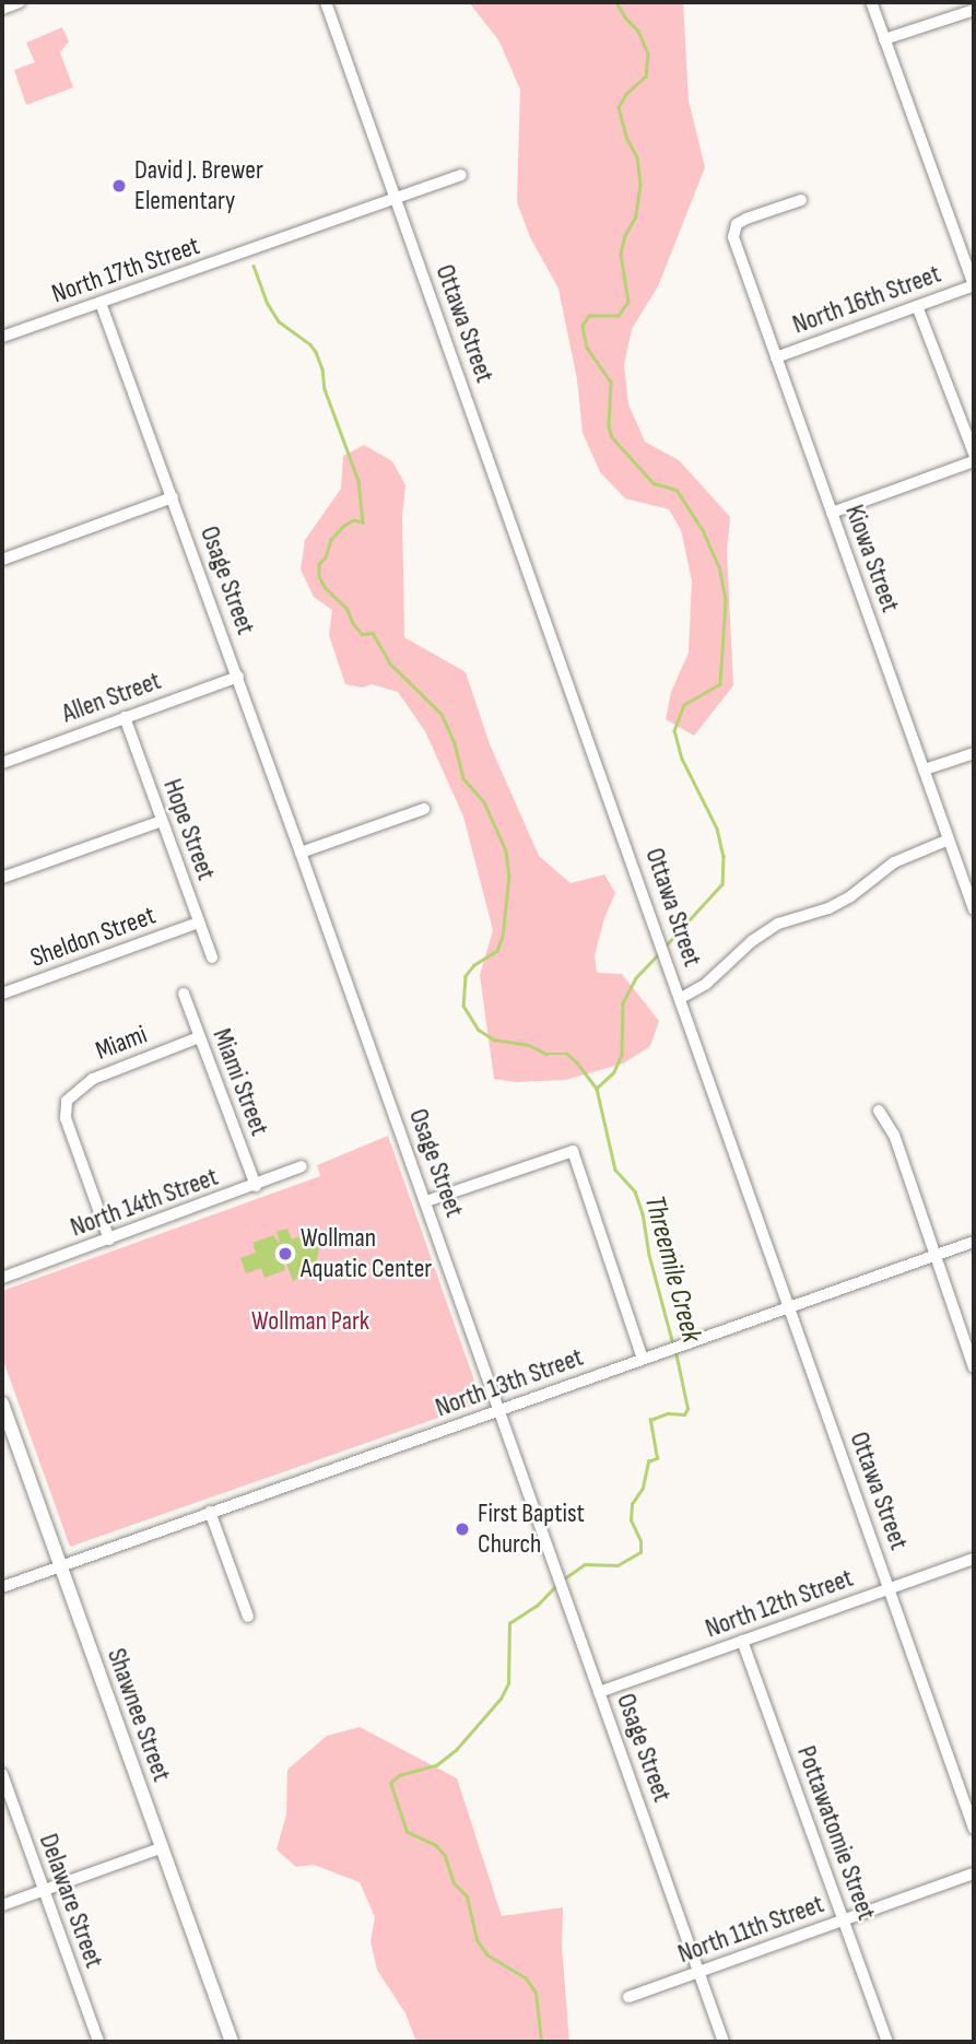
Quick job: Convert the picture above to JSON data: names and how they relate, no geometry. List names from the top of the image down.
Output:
{
  "streets": {
    "street": [
      "North 17th Street",
      "North 16th Street",
      "Ottawa Street",
      "Kiowa Street",
      "Osage Street",
      "Allen Street",
      "Hope Street",
      "Sheldon Street",
      "Miami",
      "Miami Street",
      "North 14th Street",
      "North 13th Street",
      "North 12th Street",
      "Shawnee Street",
      "Pottawatomie Street",
      "Delaware Street",
      "North 11th Street"
    ]
  },
  "crossings": [
    ["North 17th Street", "Ottawa Street"],
    ["North 17th Street", "Osage Street"],
    ["North 16th Street", "Kiowa Street"],
    ["Ottawa Street", "North 13th Street"],
    ["Ottawa Street", "North 12th Street"],
    ["Osage Street", "Allen Street"],
    ["Osage Street", "North 13th Street"],
    ["Osage Street", "North 12th Street"],
    ["Osage Street", "North 11th Street"],
    ["Allen Street", "Hope Street"],
    ["Hope Street", "Sheldon Street"],
    ["Miami", "Miami Street"],
    ["Miami", "North 14th Street"],
    ["Miami Street", "North 14th Street"],
    ["North 13th Street", "Shawnee Street"],
    ["North 12th Street", "Pottawatomie Street"],
    ["Pottawatomie Street", "North 11th Street"]
  ],
  "water": ["Threemile Creek"],
  "parks": ["Wollman Park"],
  "places": ["David J. Brewer Elementary", "Wollman Aquatic Center", "First Baptist Church"]
}
